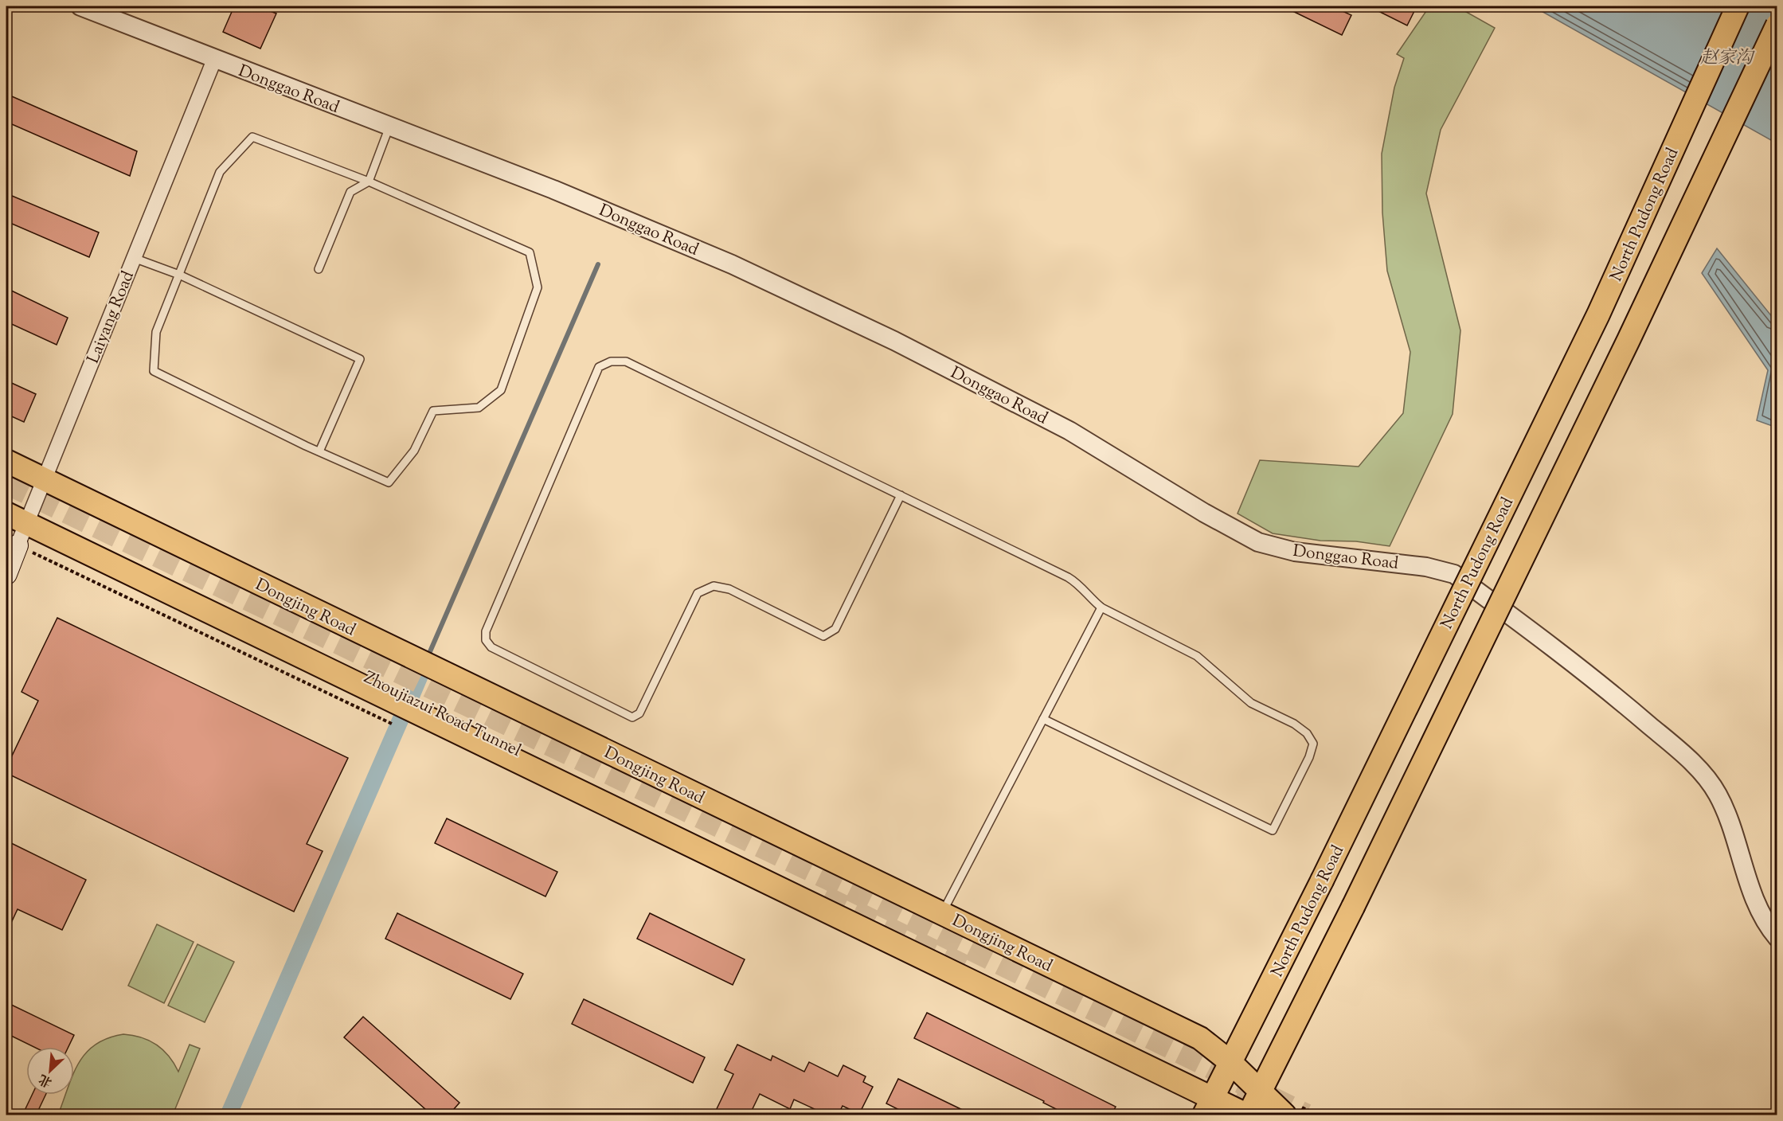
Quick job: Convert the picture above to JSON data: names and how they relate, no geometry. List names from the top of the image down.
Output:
{
  "streets": {
    "main road": [
      "North Pudong Road",
      "Laiyang Road",
      "Dongjing Road",
      "Zhoujiazui Road Tunnel"
    ],
    "street": ["Donggao Road"]
  },
  "crossings": [
    ["Donggao Road", "Laiyang Road"],
    ["North Pudong Road", "Dongjing Road"],
    ["Laiyang Road", "Dongjing Road"]
  ],
  "water": ["赵家沟"],
  "north": "bottom left"
}
